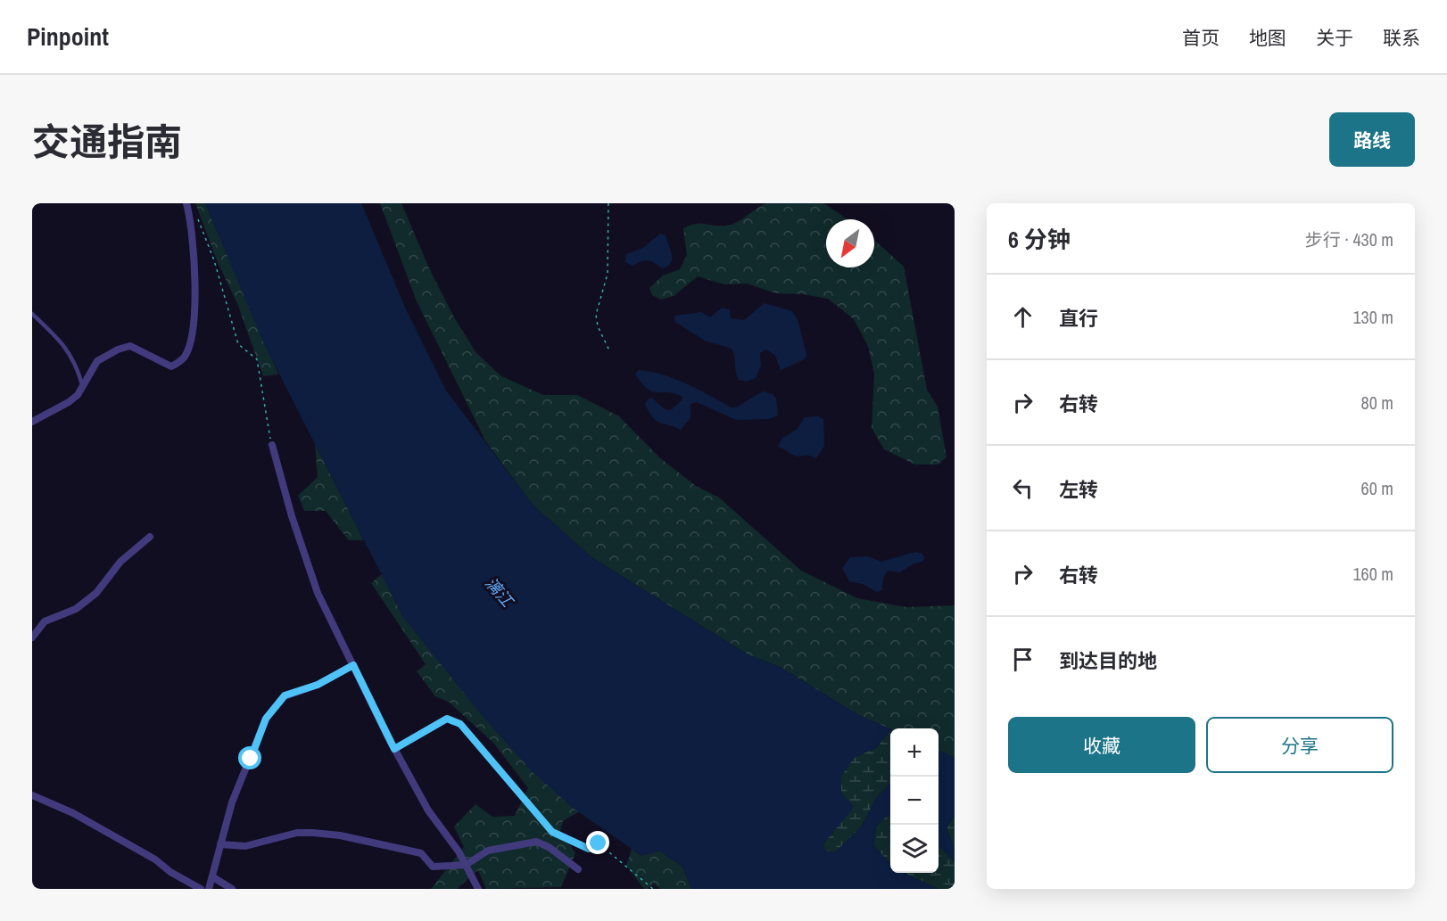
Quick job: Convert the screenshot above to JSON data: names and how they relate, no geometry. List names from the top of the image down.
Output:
{
  "water": ["漓江"],
  "north": "bottom left",
  "page": {
    "header": "Pinpoint",
    "nav": [
      "首页",
      "地图",
      "关于",
      "联系"
    ],
    "title": "交通指南",
    "buttons": [
      "路线",
      ["收藏", "分享"]
    ],
    "heading": ["6 分钟", "步行 · 430 m"],
    "list": [
      ["直行", "130 m"],
      ["右转", "80 m"],
      ["左转", "60 m"],
      ["右转", "160 m"],
      "到达目的地"
    ],
    "map_buttons": ["+", "−"]
  }
}
